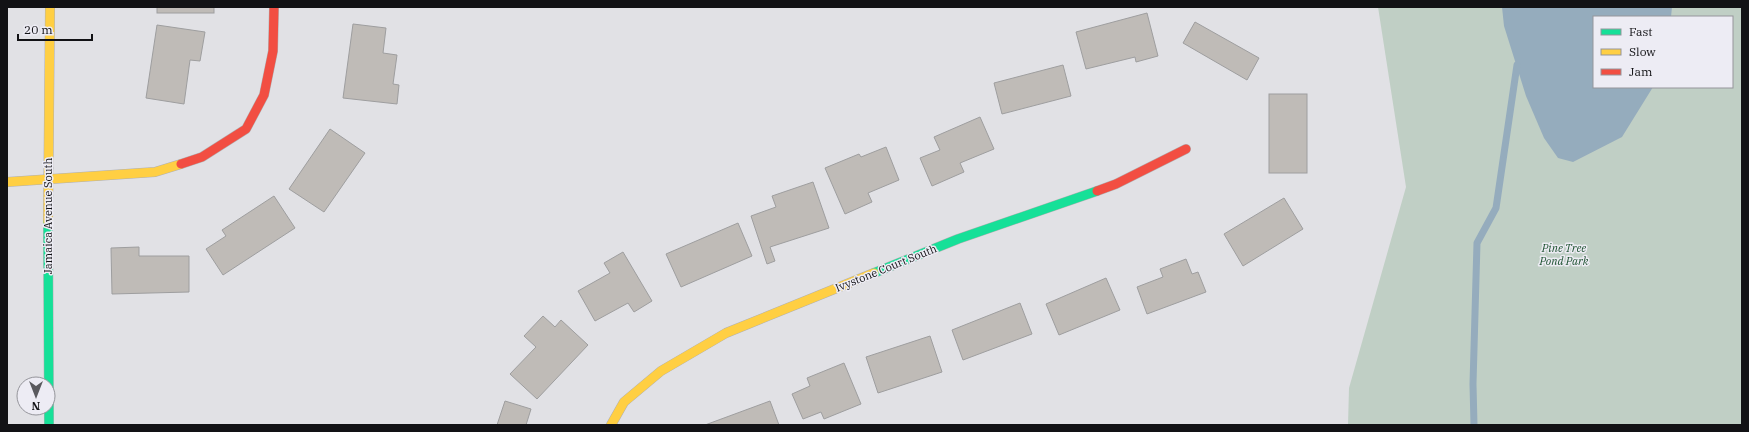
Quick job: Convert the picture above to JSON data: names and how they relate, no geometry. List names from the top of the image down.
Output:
{
  "streets": {
    "street": ["Jamaica Avenue South", "Ivystone Court South"]
  },
  "parks": ["Pine Tree Pond Park"],
  "legend": ["Fast", "Slow", "Jam"],
  "scale_bar": "20 m",
  "north": "bottom"
}
